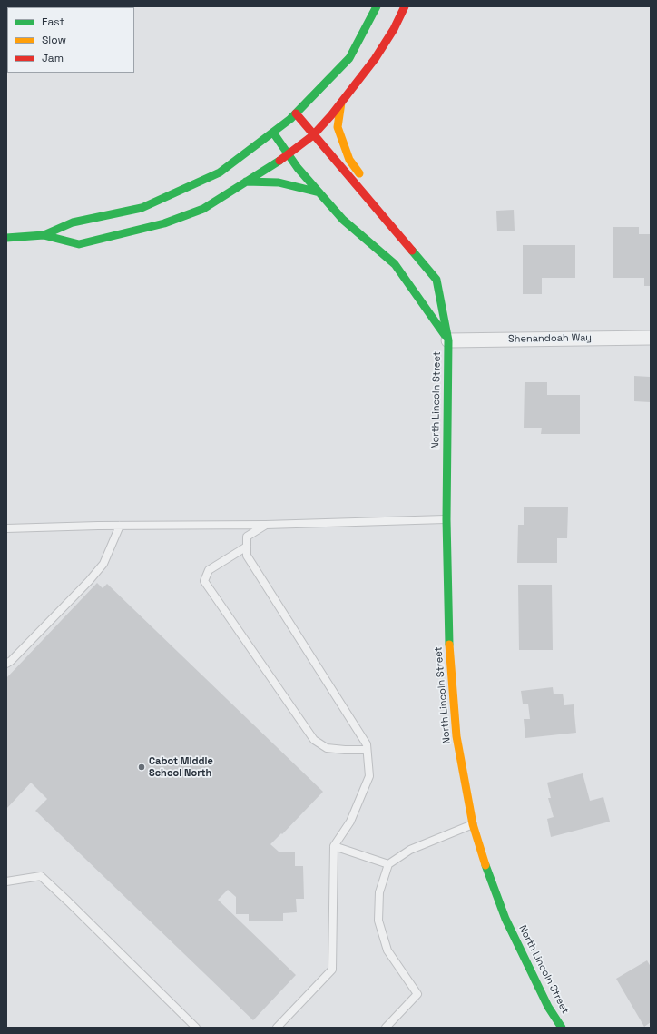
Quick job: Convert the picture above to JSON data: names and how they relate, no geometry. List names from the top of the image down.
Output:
{
  "streets": {
    "street": ["Shenandoah Way", "North Lincoln Street"]
  },
  "crossings": [
    ["Shenandoah Way", "North Lincoln Street"]
  ],
  "places": ["Cabot Middle School North"],
  "legend": ["Fast", "Slow", "Jam"]
}
